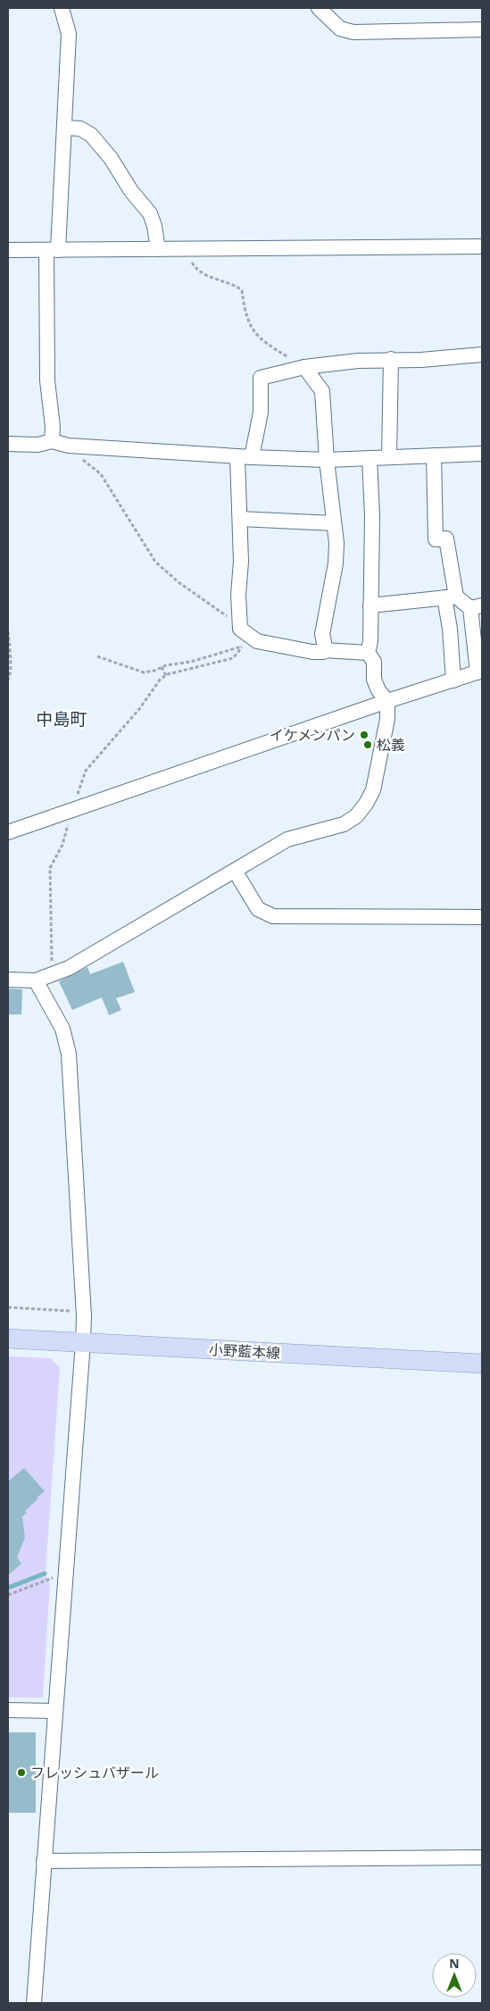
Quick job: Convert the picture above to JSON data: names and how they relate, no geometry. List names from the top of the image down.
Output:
{
  "streets": {
    "main road": ["小野藍本線"]
  },
  "districts": ["中島町"],
  "places": ["イケメンパン", "松義", "フレッシュバザール"],
  "north": "top"
}
